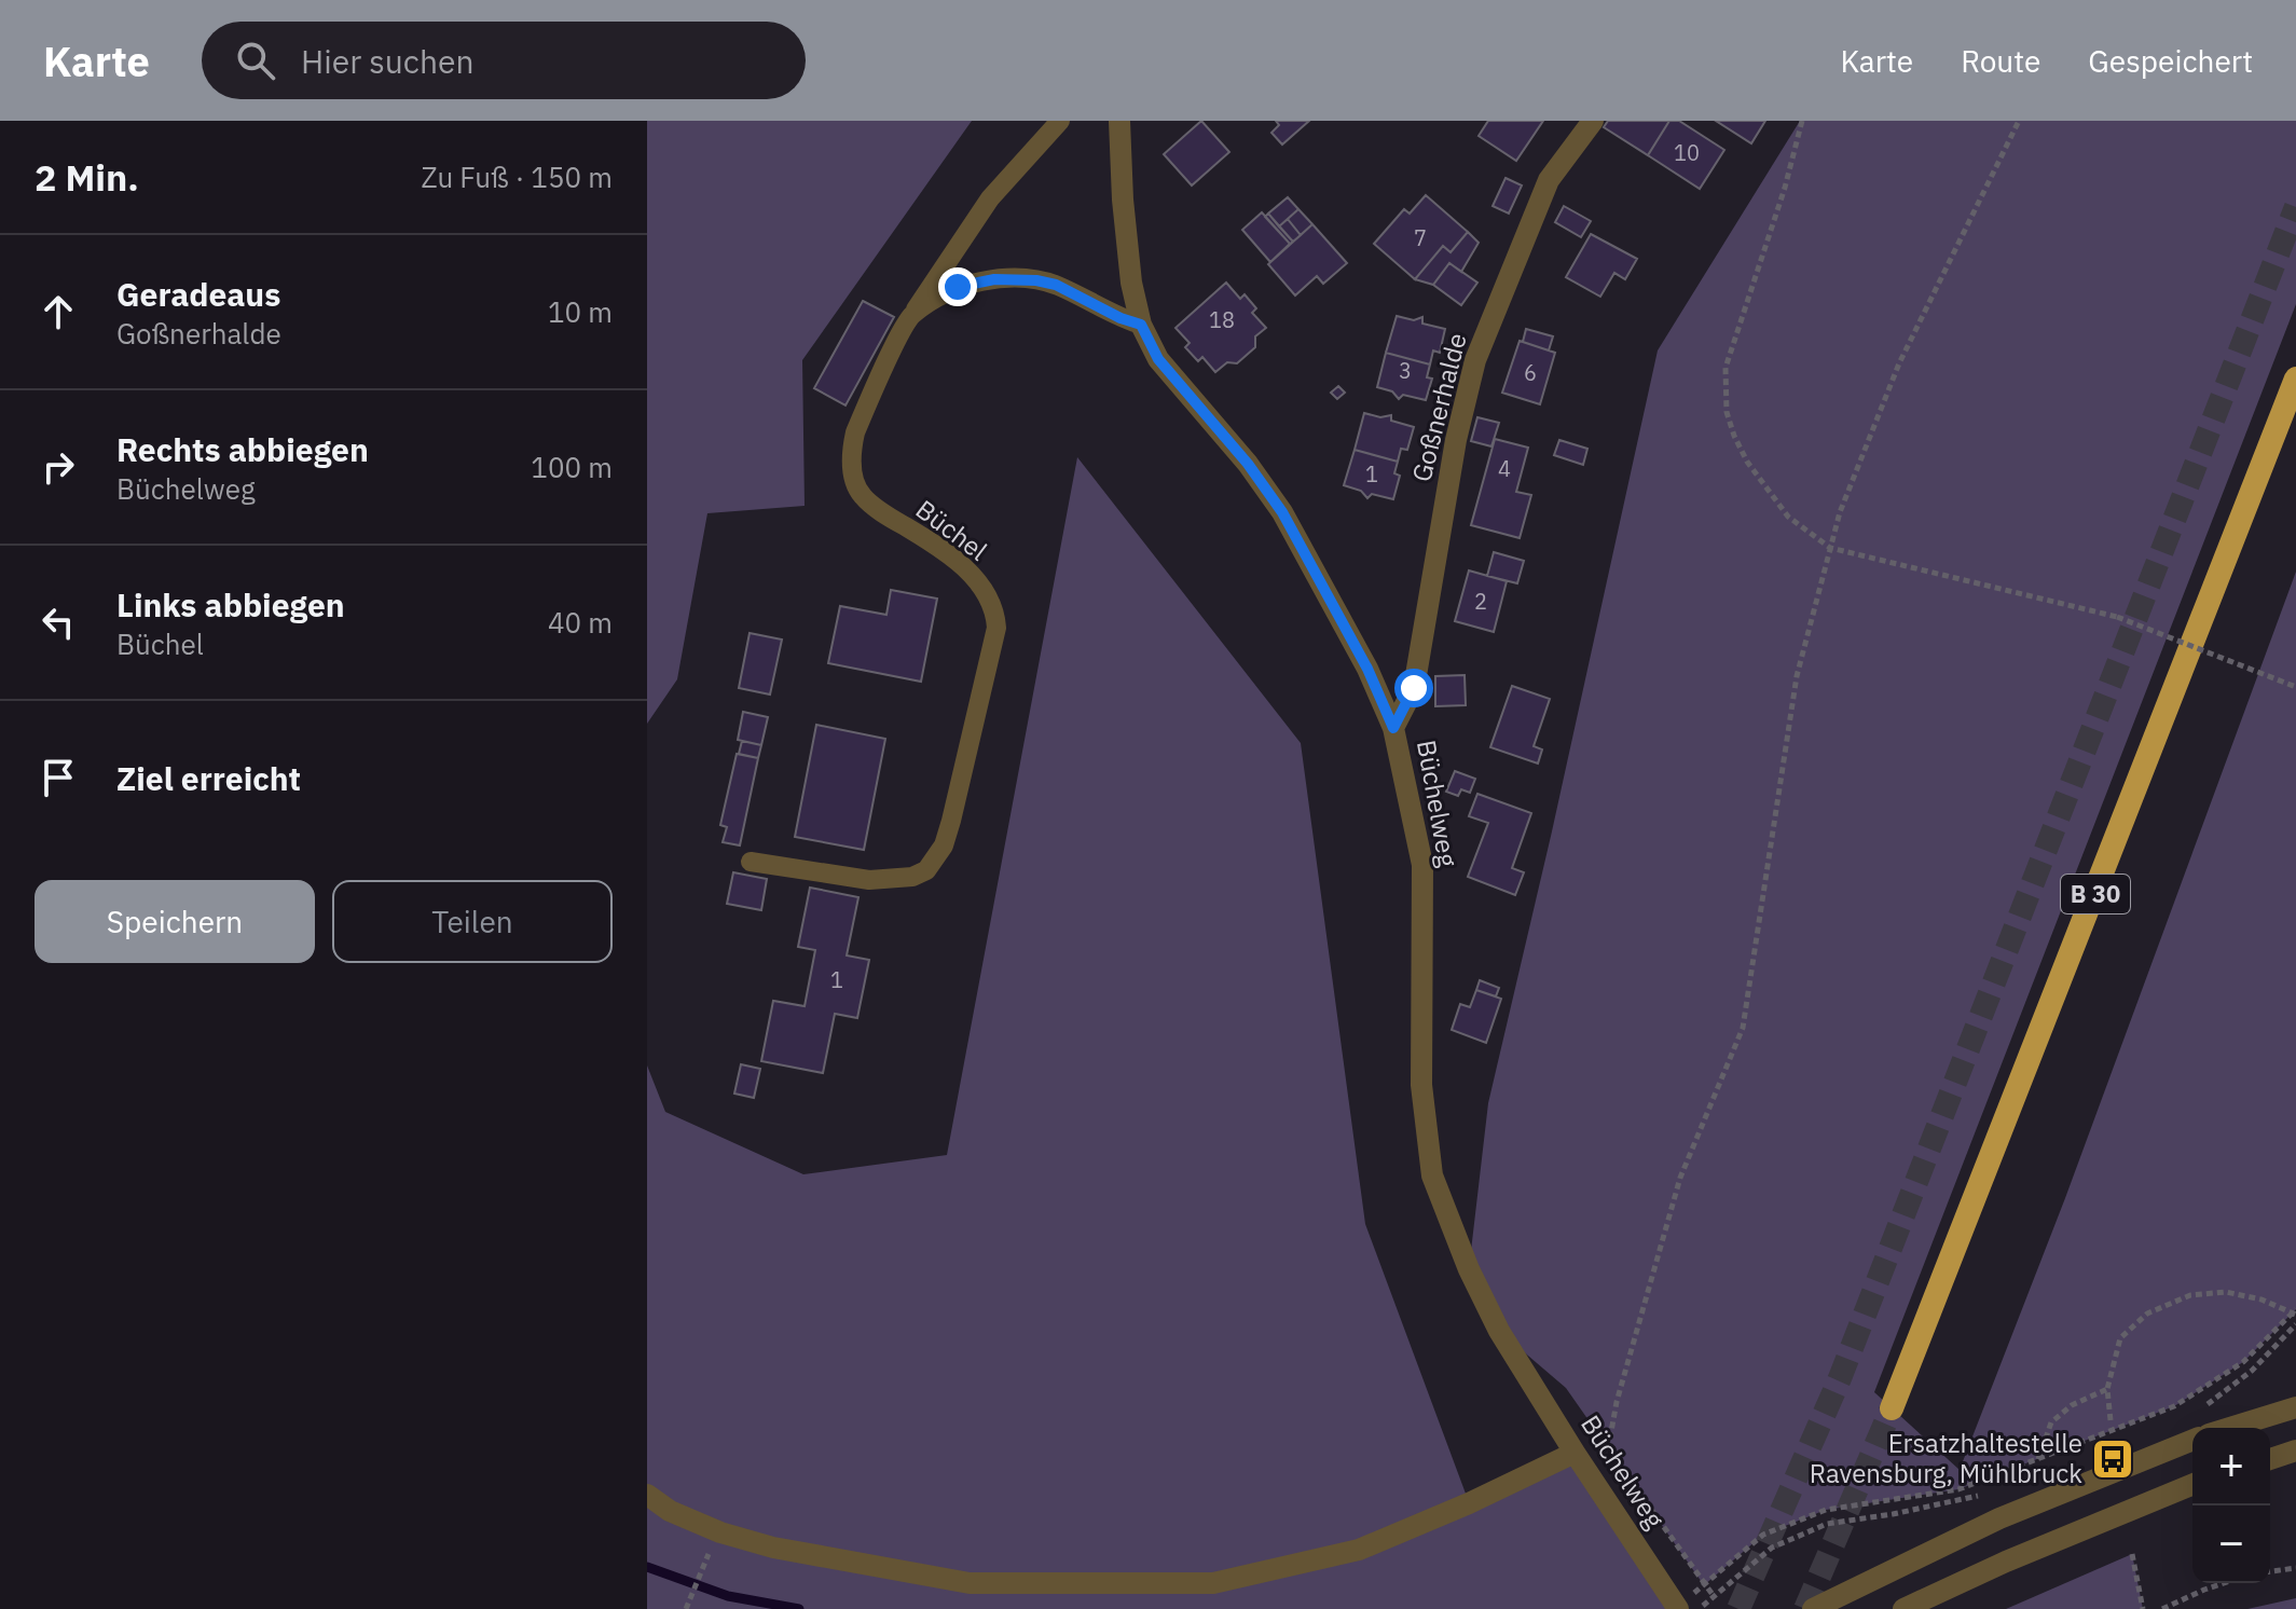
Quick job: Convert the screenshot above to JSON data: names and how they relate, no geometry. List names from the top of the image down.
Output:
{
  "streets": {
    "highway": ["B 30"],
    "street": ["Goßnerhalde", "Büchelweg"],
    "lane": ["Büchel"]
  },
  "crossings": [
    ["Goßnerhalde", "Büchelweg"]
  ],
  "places": {
    "bus stop": ["Ersatzhaltestelle Ravensburg, Mühlbruck"]
  },
  "house_numbers": [
    "10",
    "7",
    "18",
    "3",
    "6",
    "4",
    "1",
    "2",
    "1"
  ],
  "page": {
    "header": "Karte",
    "search": "Hier suchen",
    "nav": ["Karte", "Route", "Gespeichert"],
    "heading": ["2 Min.", "Zu Fuß · 150 m"],
    "list": [
      ["Geradeaus", "Goßnerhalde", "10 m"],
      ["Rechts abbiegen", "Büchelweg", "100 m"],
      ["Links abbiegen", "Büchel", "40 m"],
      "Ziel erreicht"
    ],
    "buttons": ["Speichern", "Teilen"],
    "map_buttons": ["+", "−"]
  }
}
